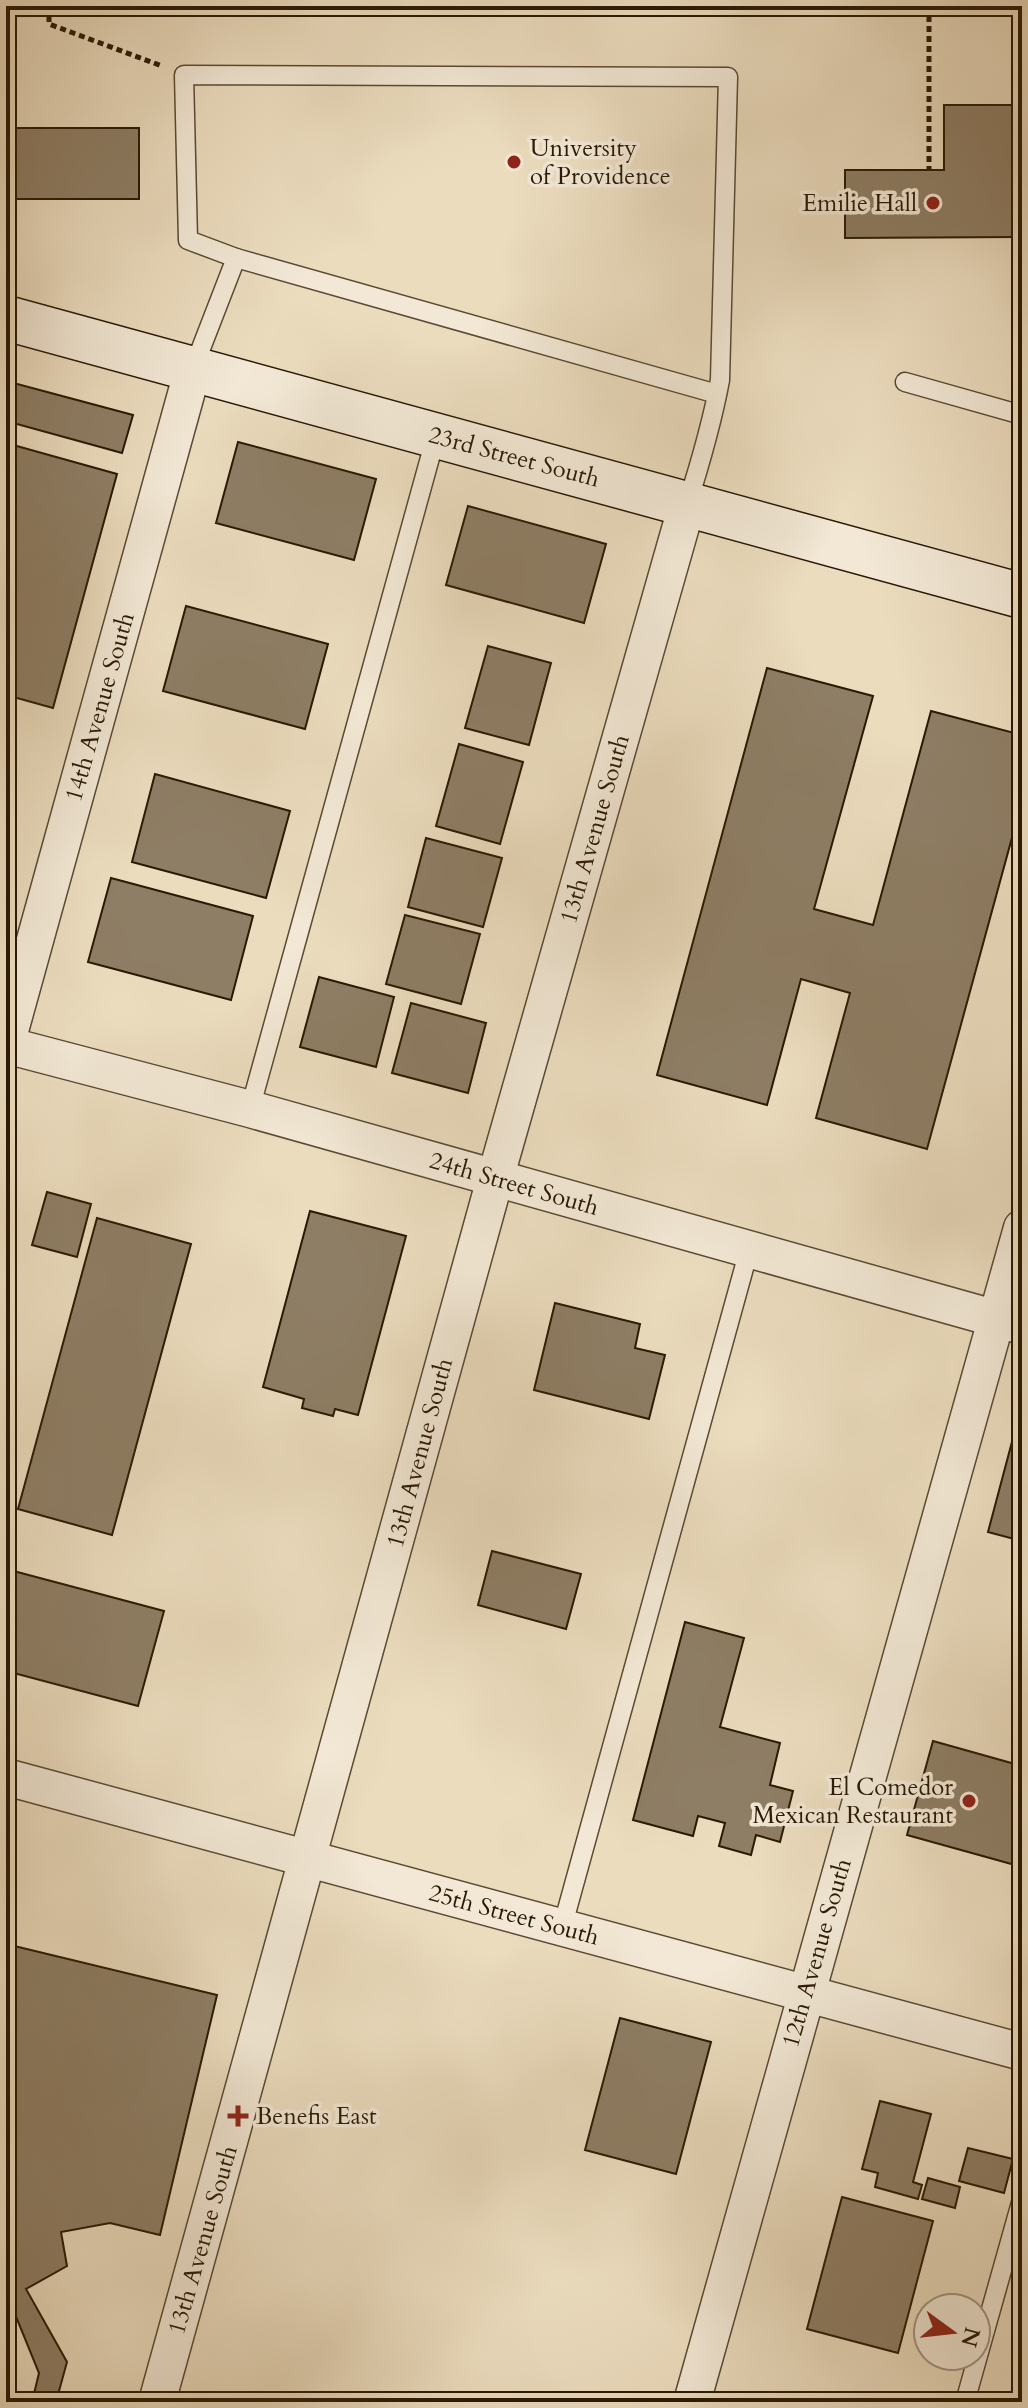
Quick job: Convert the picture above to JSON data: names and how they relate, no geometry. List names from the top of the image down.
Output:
{
  "streets": {
    "street": [
      "23rd Street South",
      "14th Avenue South",
      "13th Avenue South",
      "24th Street South",
      "25th Street South",
      "12th Avenue South"
    ]
  },
  "crossings": [
    ["23rd Street South", "14th Avenue South"],
    ["23rd Street South", "13th Avenue South"],
    ["14th Avenue South", "24th Street South"],
    ["13th Avenue South", "24th Street South"],
    ["13th Avenue South", "25th Street South"],
    ["24th Street South", "12th Avenue South"],
    ["25th Street South", "12th Avenue South"]
  ],
  "places": {
    "other": ["University of Providence", "Emilie Hall", "El Comedor Mexican Restaurant"],
    "health": ["Benefis East"]
  },
  "north": "right"
}
